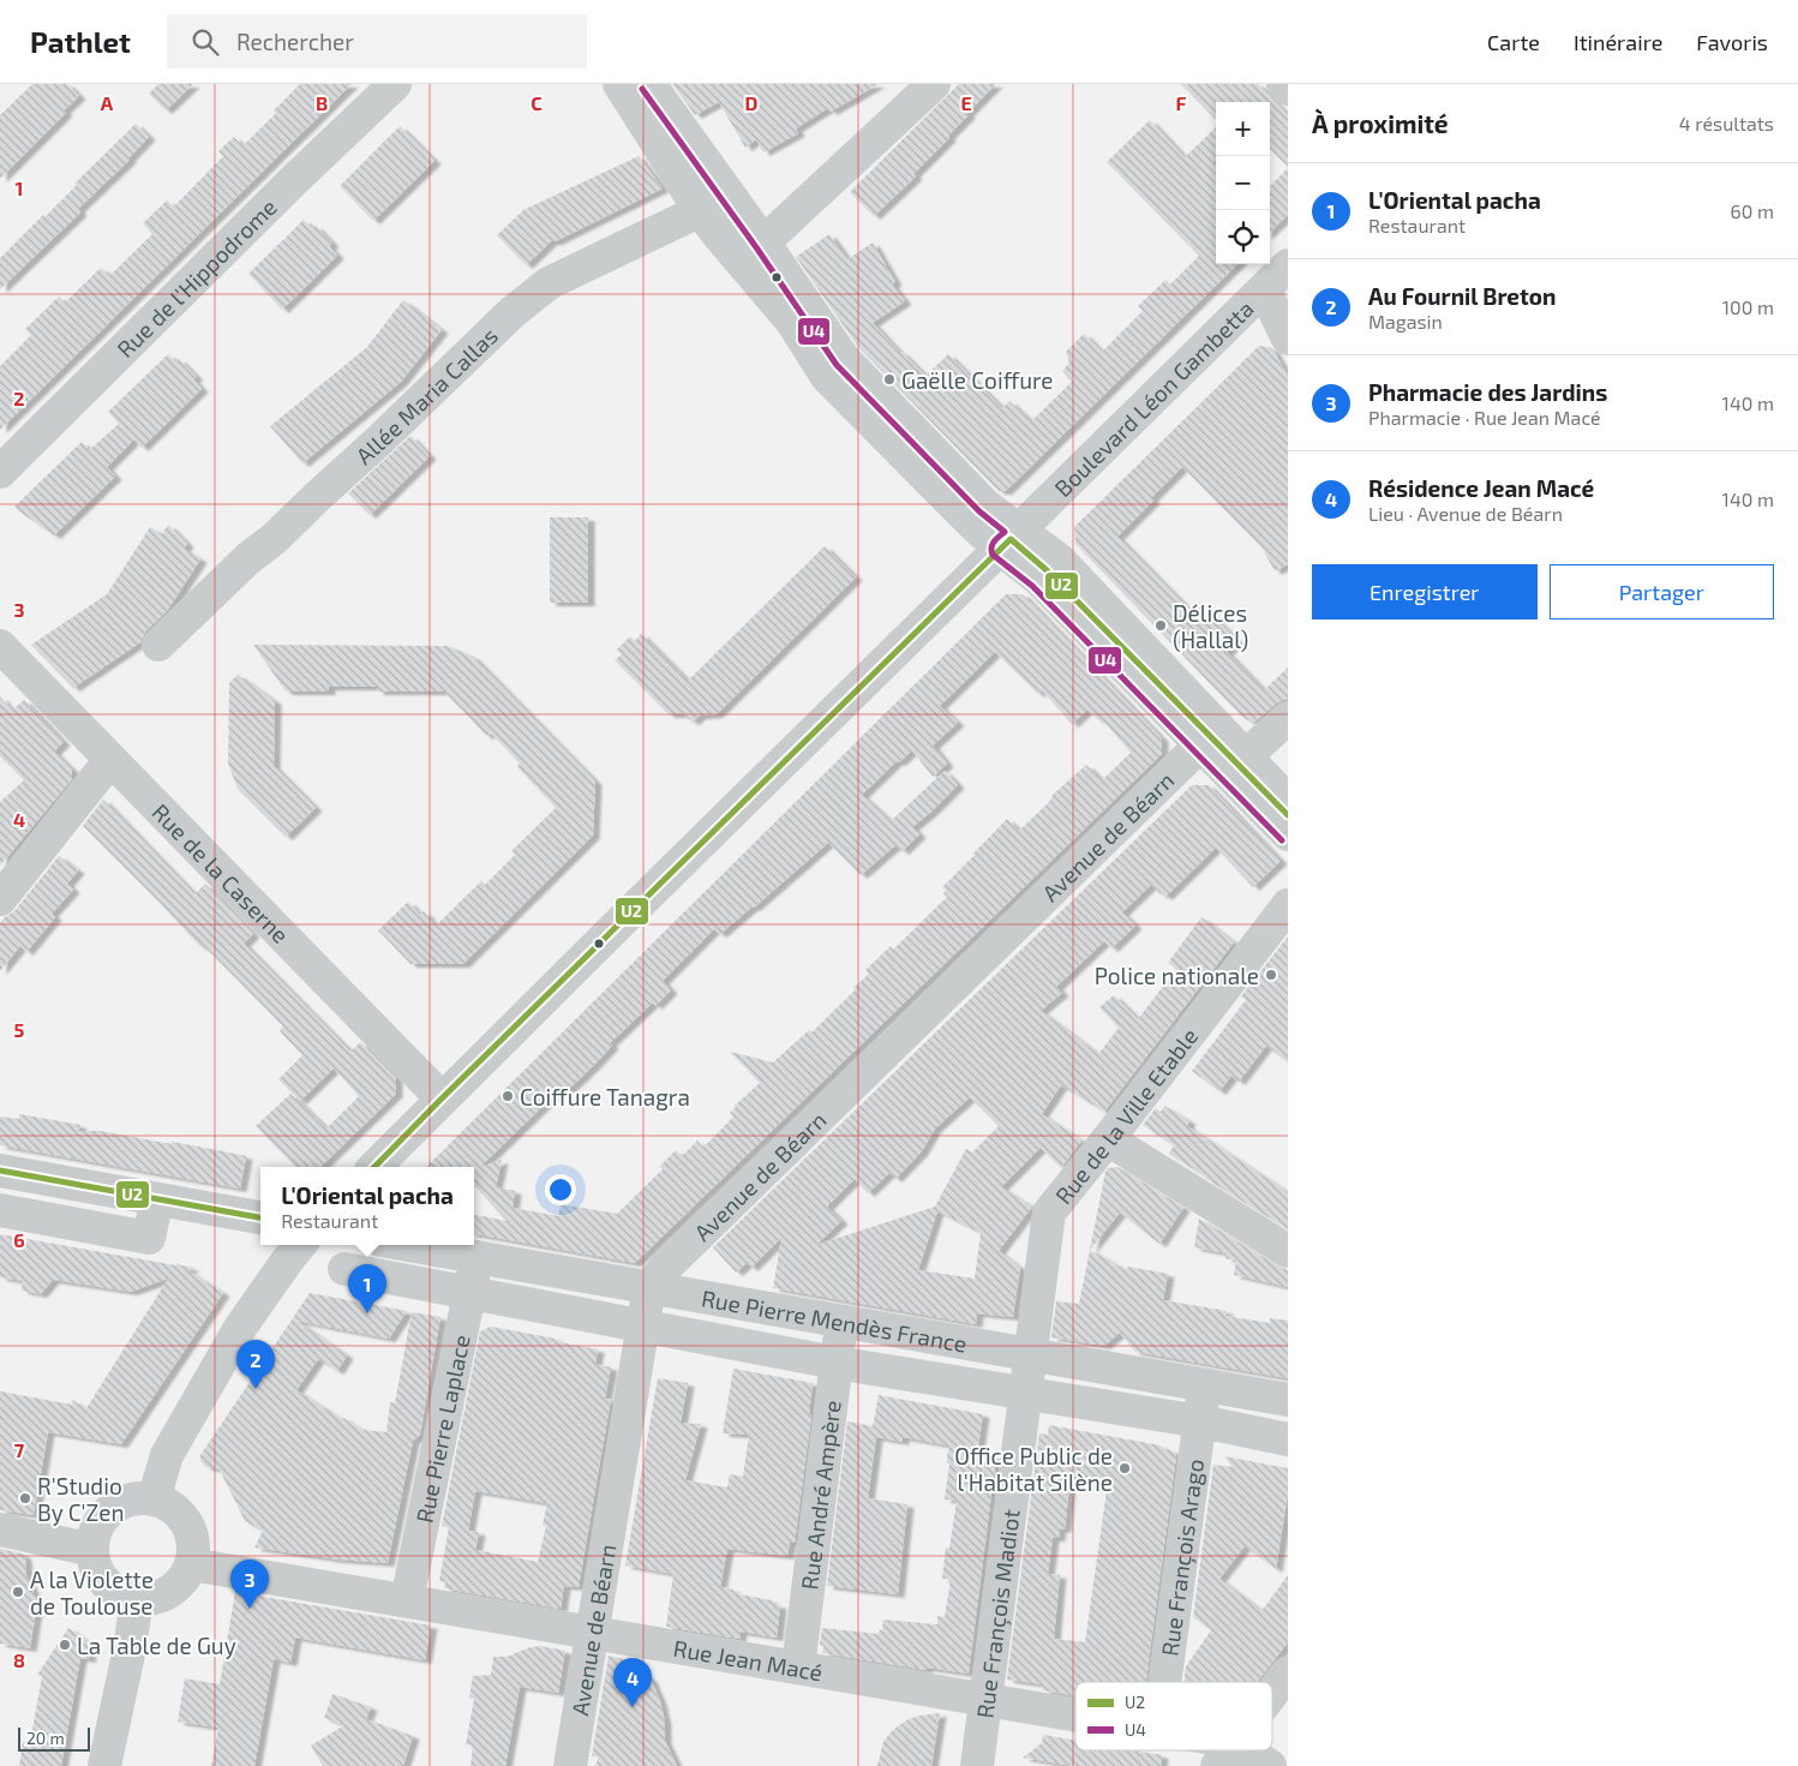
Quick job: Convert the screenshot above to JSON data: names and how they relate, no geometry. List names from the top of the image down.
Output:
{
  "streets": {
    "main road": ["Rue Pierre Mendès France"],
    "street": [
      "Rue de l'Hippodrome",
      "Allée Maria Callas",
      "Boulevard Léon Gambetta",
      "Avenue de Béarn",
      "Rue de la Caserne",
      "Rue de la Ville Etable",
      "Rue Pierre Laplace",
      "Rue André Ampère",
      "Rue François Arago",
      "Rue François Madiot",
      "Rue Jean Macé"
    ]
  },
  "crossings": [
    ["Boulevard Léon Gambetta", "Rue de la Caserne"],
    ["Avenue de Béarn", "Rue Pierre Mendès France"],
    ["Avenue de Béarn", "Rue Jean Macé"],
    ["Rue de la Ville Etable", "Rue Pierre Mendès France"],
    ["Rue de la Ville Etable", "Rue François Madiot"],
    ["Rue Pierre Mendès France", "Rue Pierre Laplace"],
    ["Rue Pierre Mendès France", "Rue André Ampère"],
    ["Rue Pierre Mendès France", "Rue François Arago"],
    ["Rue Pierre Mendès France", "Rue François Madiot"],
    ["Rue Pierre Laplace", "Rue Jean Macé"],
    ["Rue André Ampère", "Rue Jean Macé"],
    ["Rue François Madiot", "Rue Jean Macé"]
  ],
  "places": [
    "Gaëlle Coiffure",
    "Délices (Hallal)",
    "Police nationale",
    "Coiffure Tanagra",
    "Office Public de l'Habitat Silène",
    "R'Studio By C'Zen",
    "A la Violette de Toulouse",
    "La Table de Guy"
  ],
  "lines": ["transit line U4", "transit line U2"],
  "legend": ["U2", "U4"],
  "scale_bar": "20 m",
  "page": {
    "header": "Pathlet",
    "search": "Rechercher",
    "nav": ["Carte", "Itinéraire", "Favoris"],
    "heading": ["À proximité", "4 résultats"],
    "map_buttons": ["+", "−"],
    "list": [
      {
        "mark": "1",
        "name": "L'Oriental pacha",
        "note": "Restaurant",
        "value": "60 m"
      },
      {
        "mark": "2",
        "name": "Au Fournil Breton",
        "note": "Magasin",
        "value": "100 m"
      },
      {
        "mark": "3",
        "name": "Pharmacie des Jardins",
        "note": "Pharmacie · Rue Jean Macé",
        "value": "140 m"
      },
      {
        "mark": "4",
        "name": "Résidence Jean Macé",
        "note": "Lieu · Avenue de Béarn",
        "value": "140 m"
      }
    ],
    "buttons": ["Enregistrer", "Partager"],
    "popup": ["L'Oriental pacha", "Restaurant"],
    "pins": [
      "1",
      "2",
      "3",
      "4"
    ],
    "scale": "20 m"
  },
  "grid": {
    "columns": [
      "A",
      "B",
      "C",
      "D",
      "E",
      "F"
    ],
    "rows": [
      "1",
      "2",
      "3",
      "4",
      "5",
      "6",
      "7",
      "8"
    ]
  }
}
